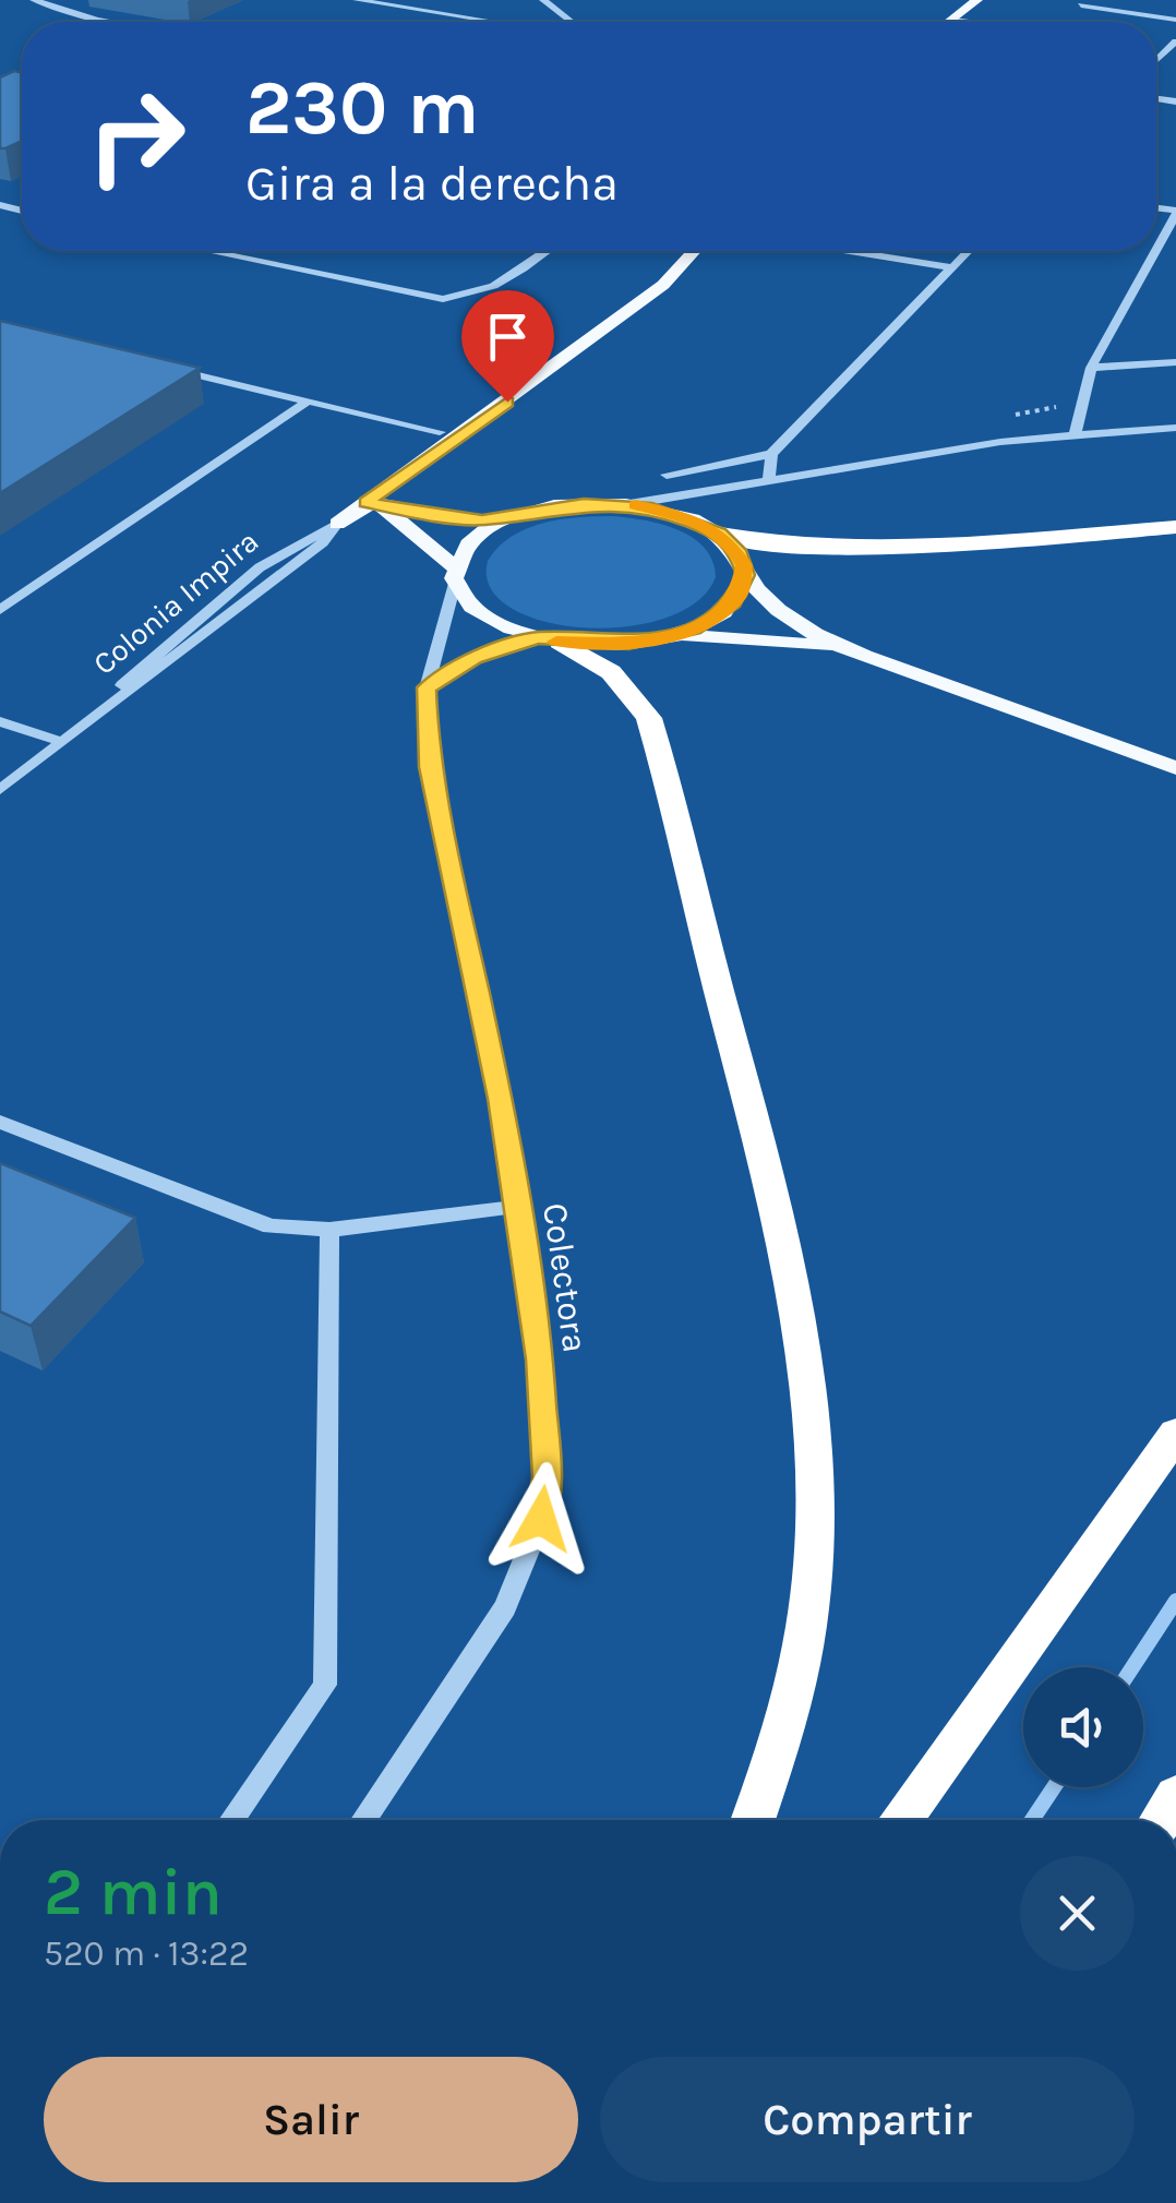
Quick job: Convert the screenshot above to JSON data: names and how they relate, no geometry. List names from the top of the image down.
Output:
{
  "streets": {
    "main road": ["Colonia Impira"],
    "street": ["Colectora"]
  },
  "page": {
    "turn": ["230 m", "Gira a la derecha"],
    "heading": ["2 min", "520 m · 13:22"],
    "buttons": ["Salir", "Compartir"]
  }
}
